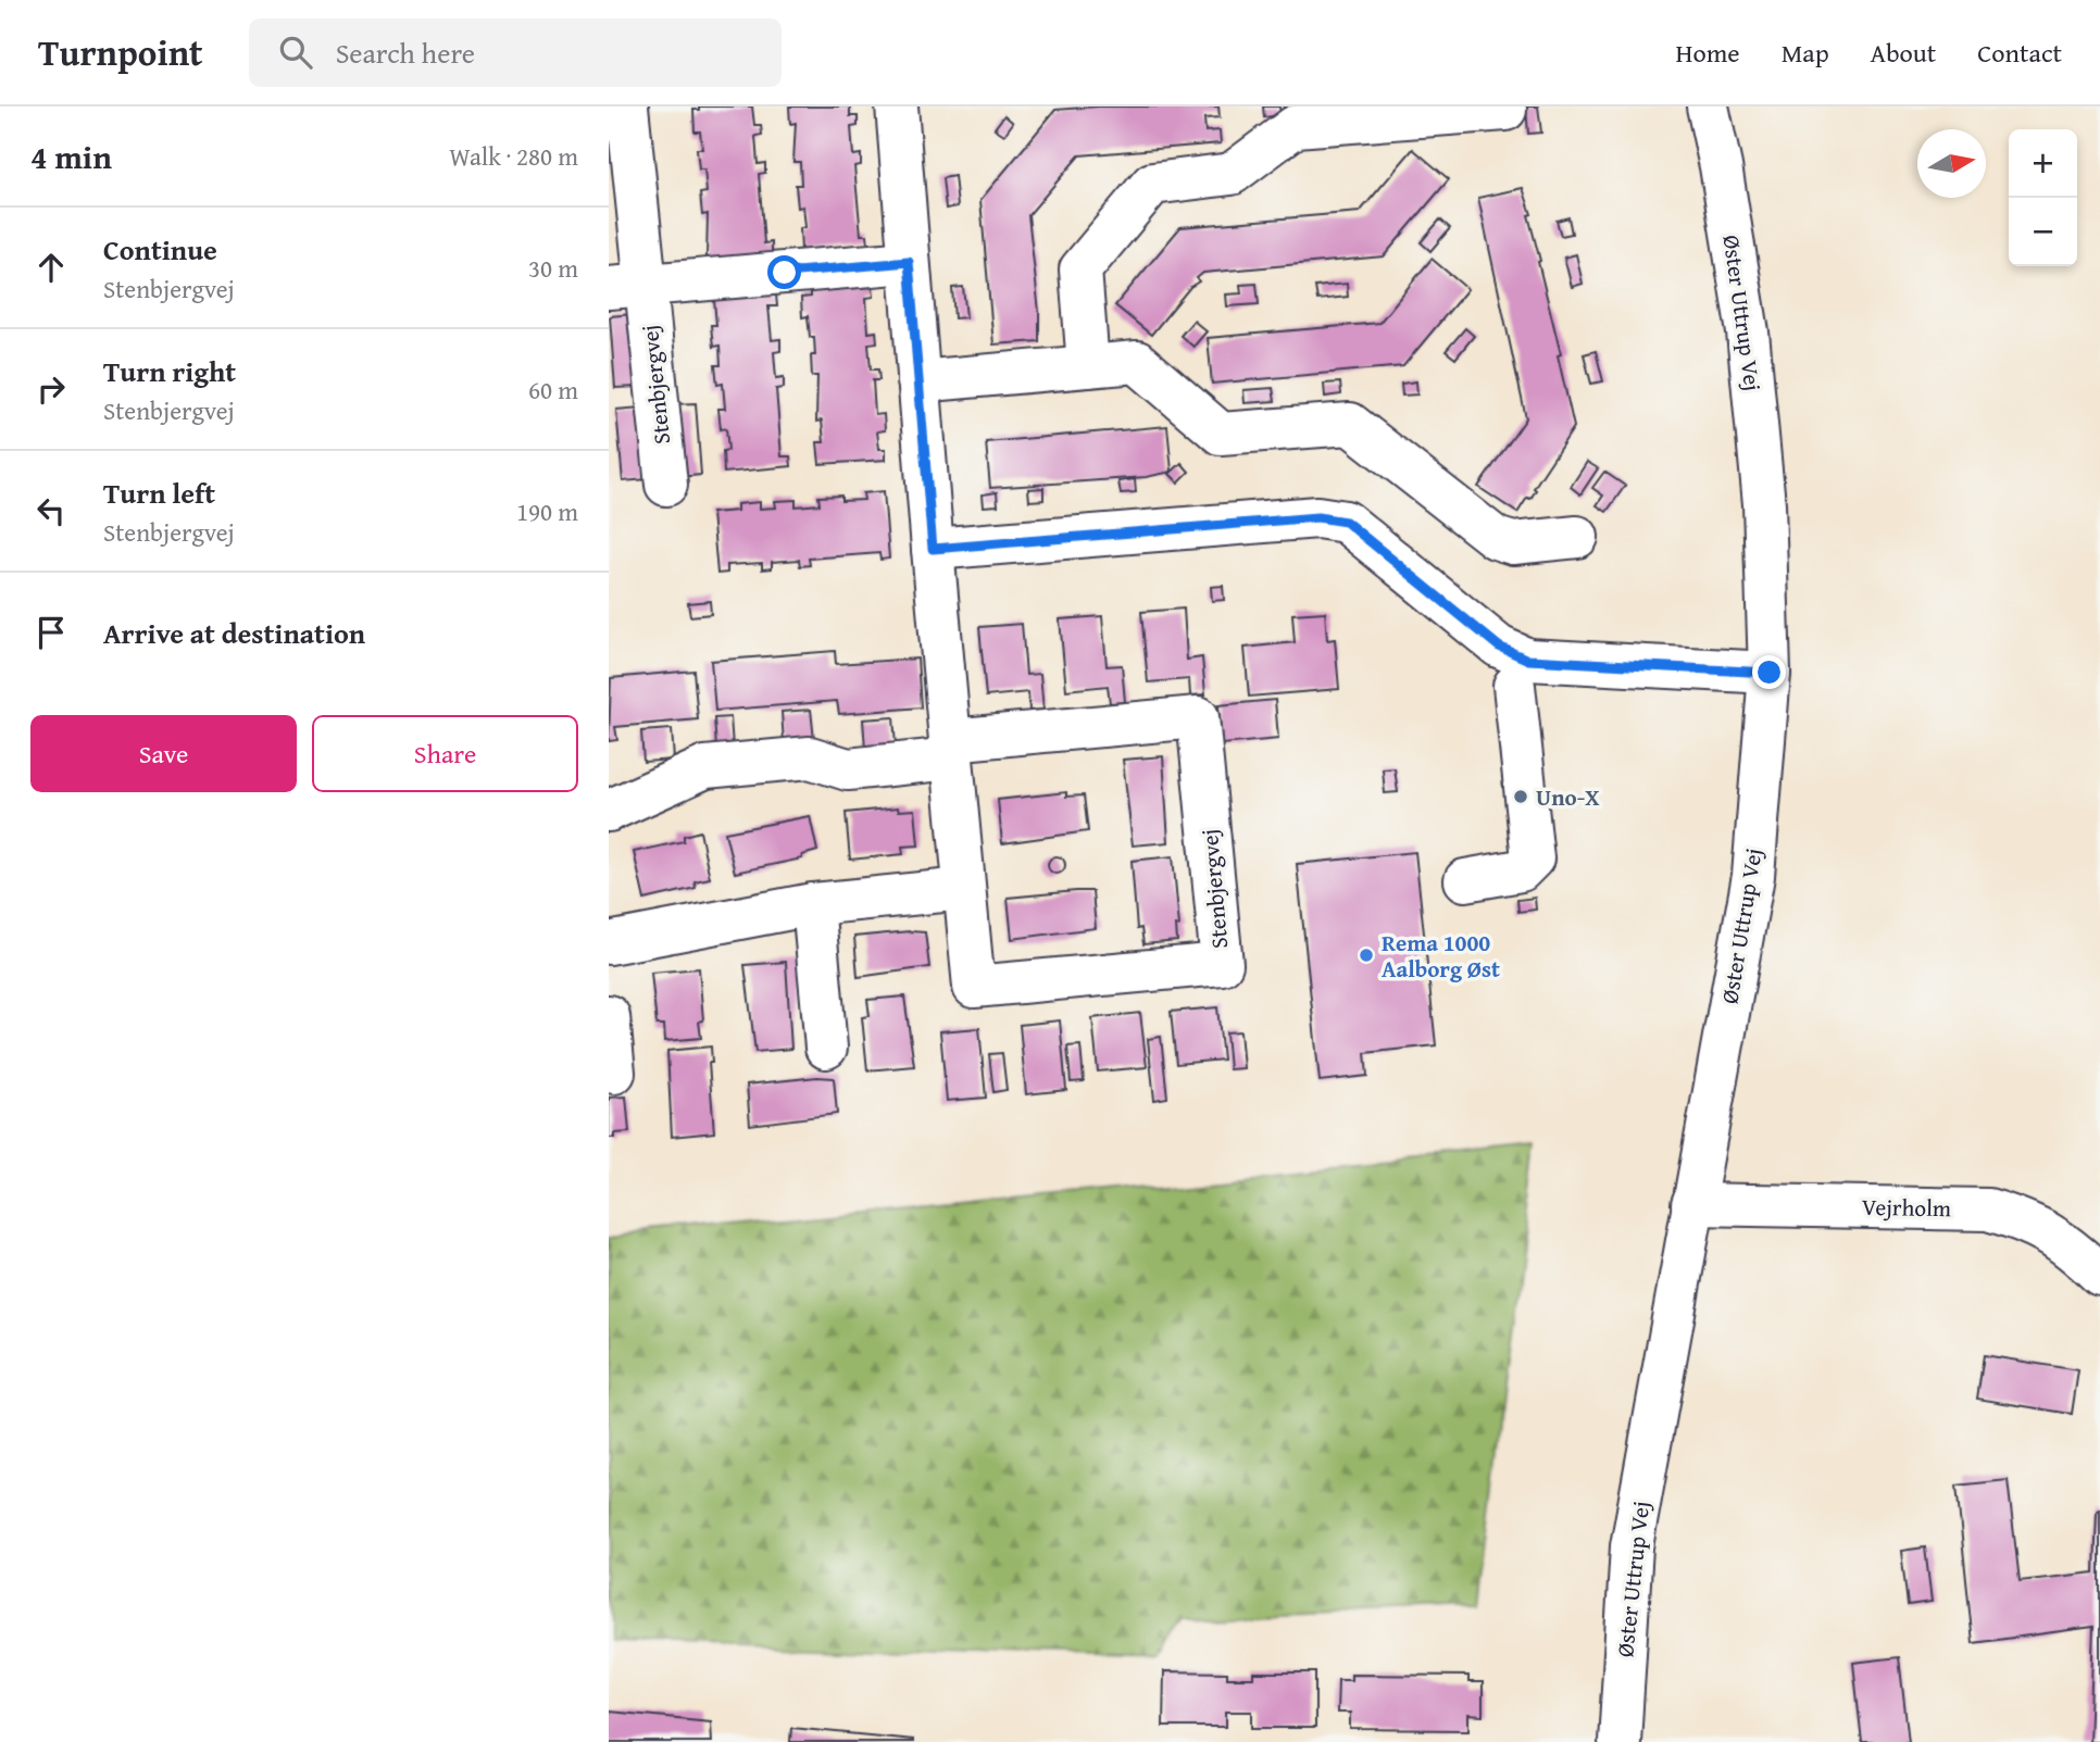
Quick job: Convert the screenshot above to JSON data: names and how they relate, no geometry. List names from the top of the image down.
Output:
{
  "streets": {
    "street": ["Øster Uttrup Vej", "Stenbjergvej", "Vejrholm"]
  },
  "crossings": [
    ["Øster Uttrup Vej", "Vejrholm"]
  ],
  "places": ["Uno-X", "Rema 1000 Aalborg Øst"],
  "north": "right",
  "page": {
    "header": "Turnpoint",
    "search": "Search here",
    "nav": [
      "Home",
      "Map",
      "About",
      "Contact"
    ],
    "heading": ["4 min", "Walk · 280 m"],
    "map_buttons": ["+", "−"],
    "list": [
      ["Continue", "Stenbjergvej", "30 m"],
      ["Turn right", "Stenbjergvej", "60 m"],
      ["Turn left", "Stenbjergvej", "190 m"],
      "Arrive at destination"
    ],
    "buttons": ["Save", "Share"]
  }
}
